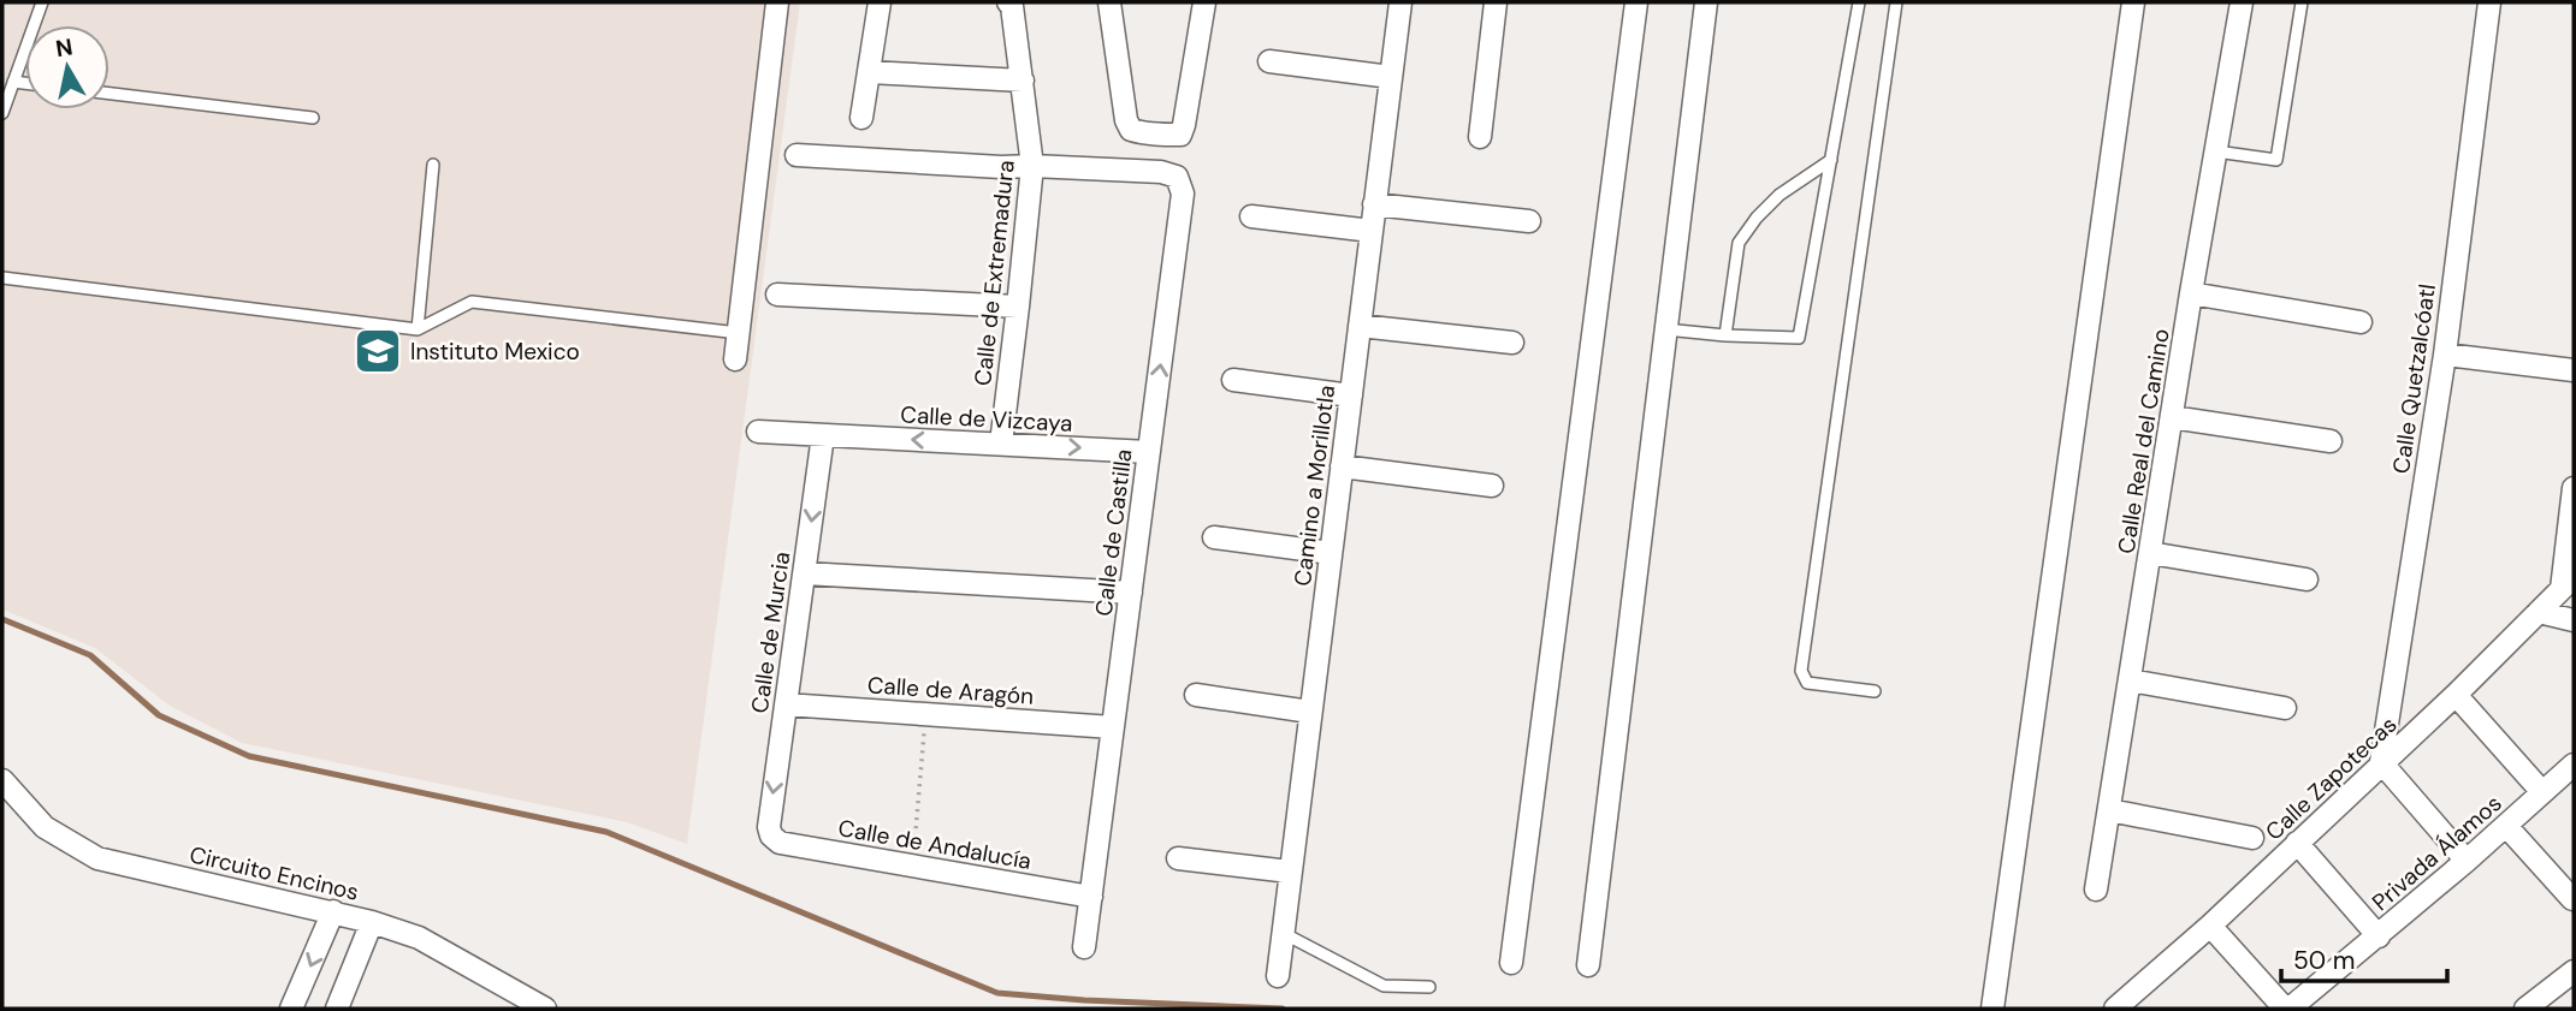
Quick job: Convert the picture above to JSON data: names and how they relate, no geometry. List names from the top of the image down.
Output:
{
  "streets": {
    "street": [
      "Calle de Extremadura",
      "Calle Quetzalcóatl",
      "Calle de Vizcaya",
      "Calle Real del Camino",
      "Camino a Morillotla",
      "Calle de Castilla",
      "Calle de Murcia",
      "Calle de Aragón",
      "Calle Zapotecas",
      "Calle de Andalucía",
      "Privada Álamos",
      "Circuito Encinos"
    ]
  },
  "crossings": [
    ["Calle de Extremadura", "Calle de Vizcaya"],
    ["Calle de Extremadura", "Calle de Castilla"],
    ["Calle Quetzalcóatl", "Calle Zapotecas"],
    ["Calle de Vizcaya", "Calle de Castilla"],
    ["Calle de Vizcaya", "Calle de Murcia"],
    ["Calle de Castilla", "Calle de Aragón"],
    ["Calle de Castilla", "Calle de Andalucía"],
    ["Calle de Murcia", "Calle de Aragón"],
    ["Calle de Murcia", "Calle de Andalucía"]
  ],
  "one_way": ["Calle de Murcia"],
  "places": {
    "school or university": ["Instituto Mexico"]
  },
  "scale_bar": "50 m",
  "north": "top"
}
